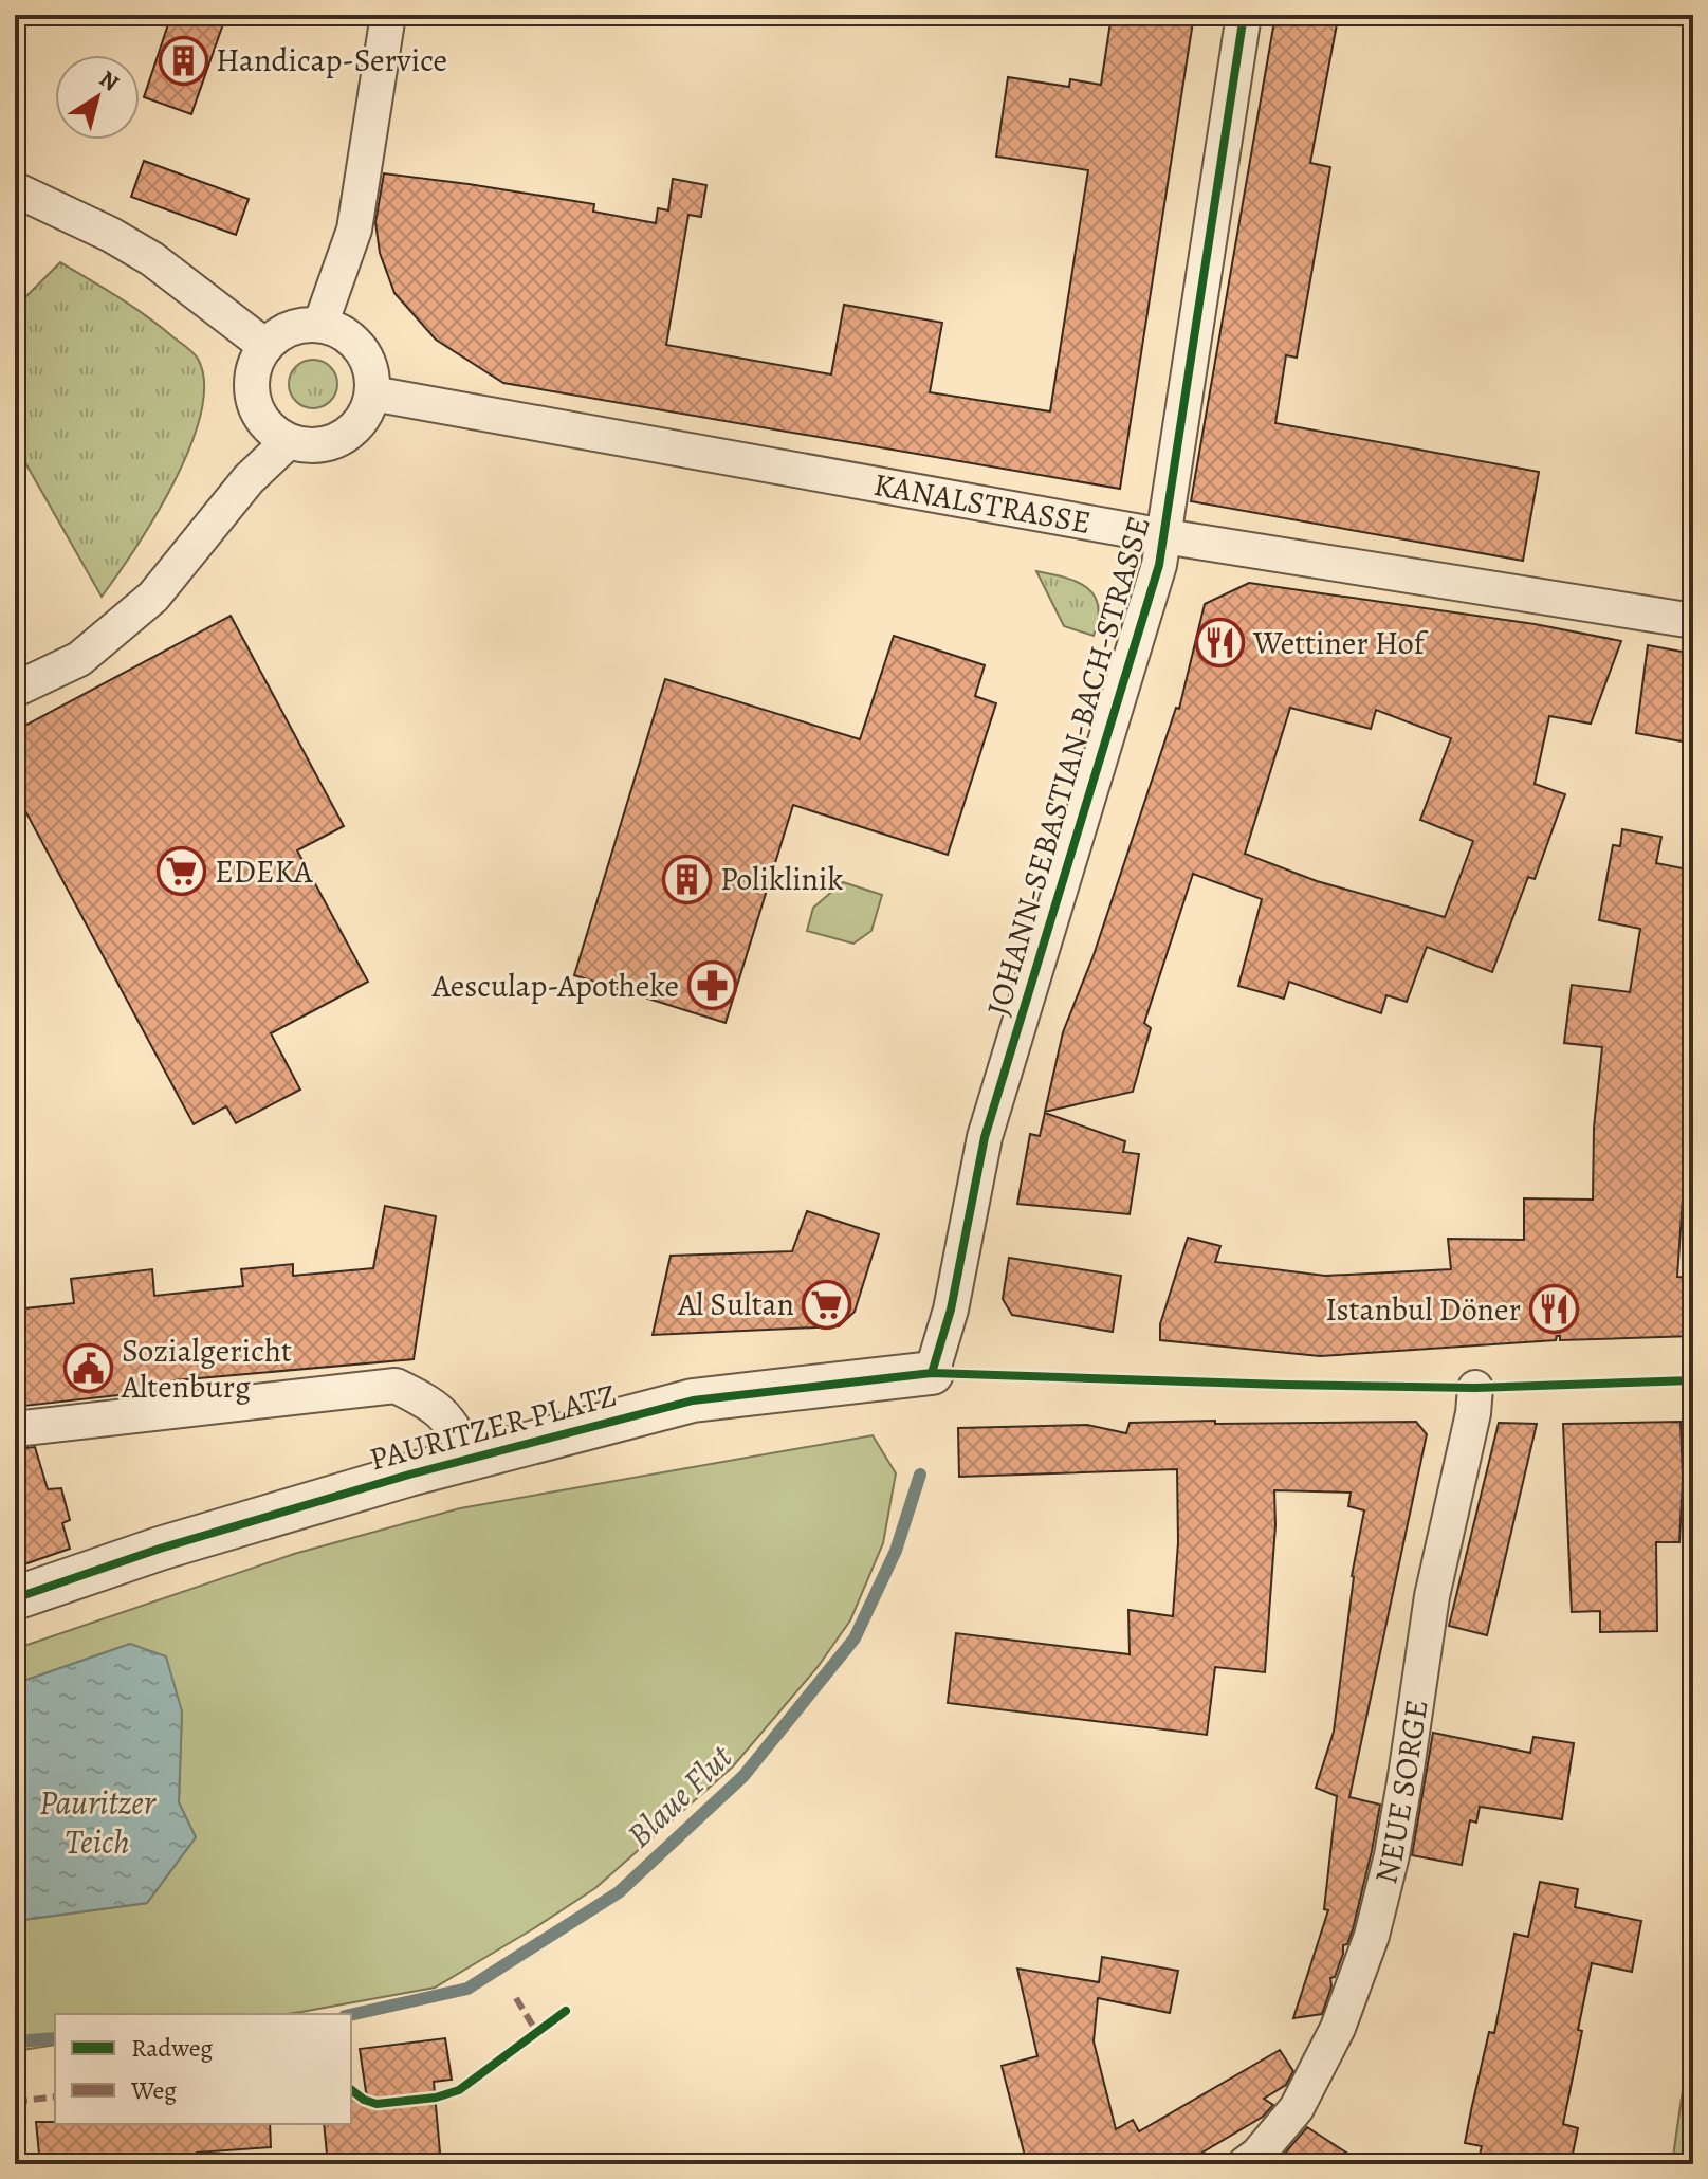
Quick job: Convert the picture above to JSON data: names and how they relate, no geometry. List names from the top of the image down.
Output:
{
  "streets": {
    "street": [
      "KANALSTRASSE",
      "JOHANN-SEBASTIAN-BACH-STRASSE",
      "PAURITZER PLATZ",
      "NEUE SORGE"
    ]
  },
  "crossings": [
    ["KANALSTRASSE", "JOHANN-SEBASTIAN-BACH-STRASSE"],
    ["JOHANN-SEBASTIAN-BACH-STRASSE", "PAURITZER PLATZ"]
  ],
  "water": ["Blaue Flut", "Pauritzer Teich"],
  "places": {
    "building": ["Handicap-Service", "Poliklinik"],
    "restaurant": ["Wettiner Hof", "Istanbul Döner"],
    "supermarket": ["EDEKA", "Al Sultan"],
    "pharmacy": ["Aesculap-Apotheke"],
    "public building": ["Sozialgericht Altenburg"]
  },
  "legend": ["Radweg", "Weg"],
  "north": "top right"
}
